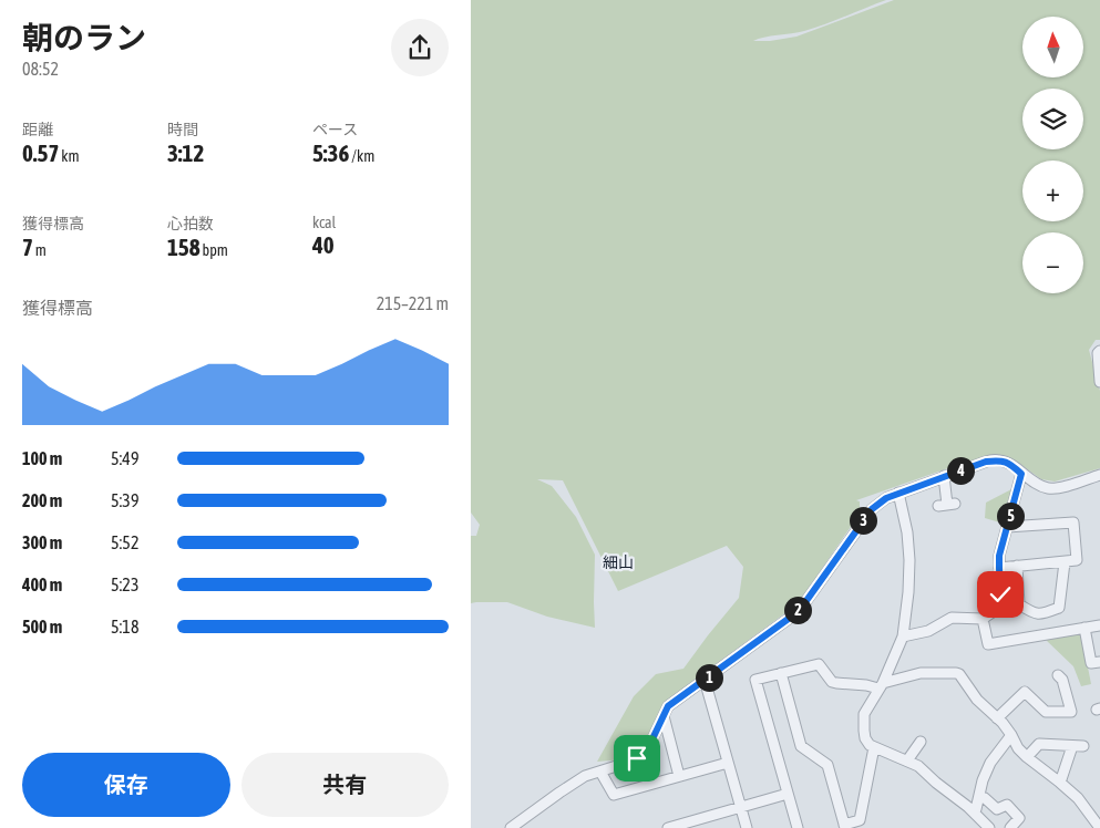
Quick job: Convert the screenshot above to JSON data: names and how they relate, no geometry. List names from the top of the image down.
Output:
{
  "districts": ["細山"],
  "north": "top",
  "page": {
    "heading": ["朝のラン", "08:52"],
    "map_buttons": ["+", "−"],
    "stats": [
      ["距離", "0.57 km"],
      ["時間", "3:12"],
      ["ペース", "5:36 /km"],
      ["獲得標高", "7 m"],
      ["心拍数", "158 bpm"],
      ["kcal", "40"]
    ],
    "chart": ["獲得標高", "215–221 m"],
    "list": [
      {
        "name": "100 m",
        "note": "5:49"
      },
      {
        "name": "200 m",
        "note": "5:39"
      },
      {
        "name": "300 m",
        "note": "5:52"
      },
      {
        "name": "400 m",
        "note": "5:23"
      },
      {
        "name": "500 m",
        "note": "5:18"
      }
    ],
    "pins": [
      "4",
      "5",
      "3",
      "2",
      "1"
    ],
    "buttons": ["保存", "共有"]
  }
}
